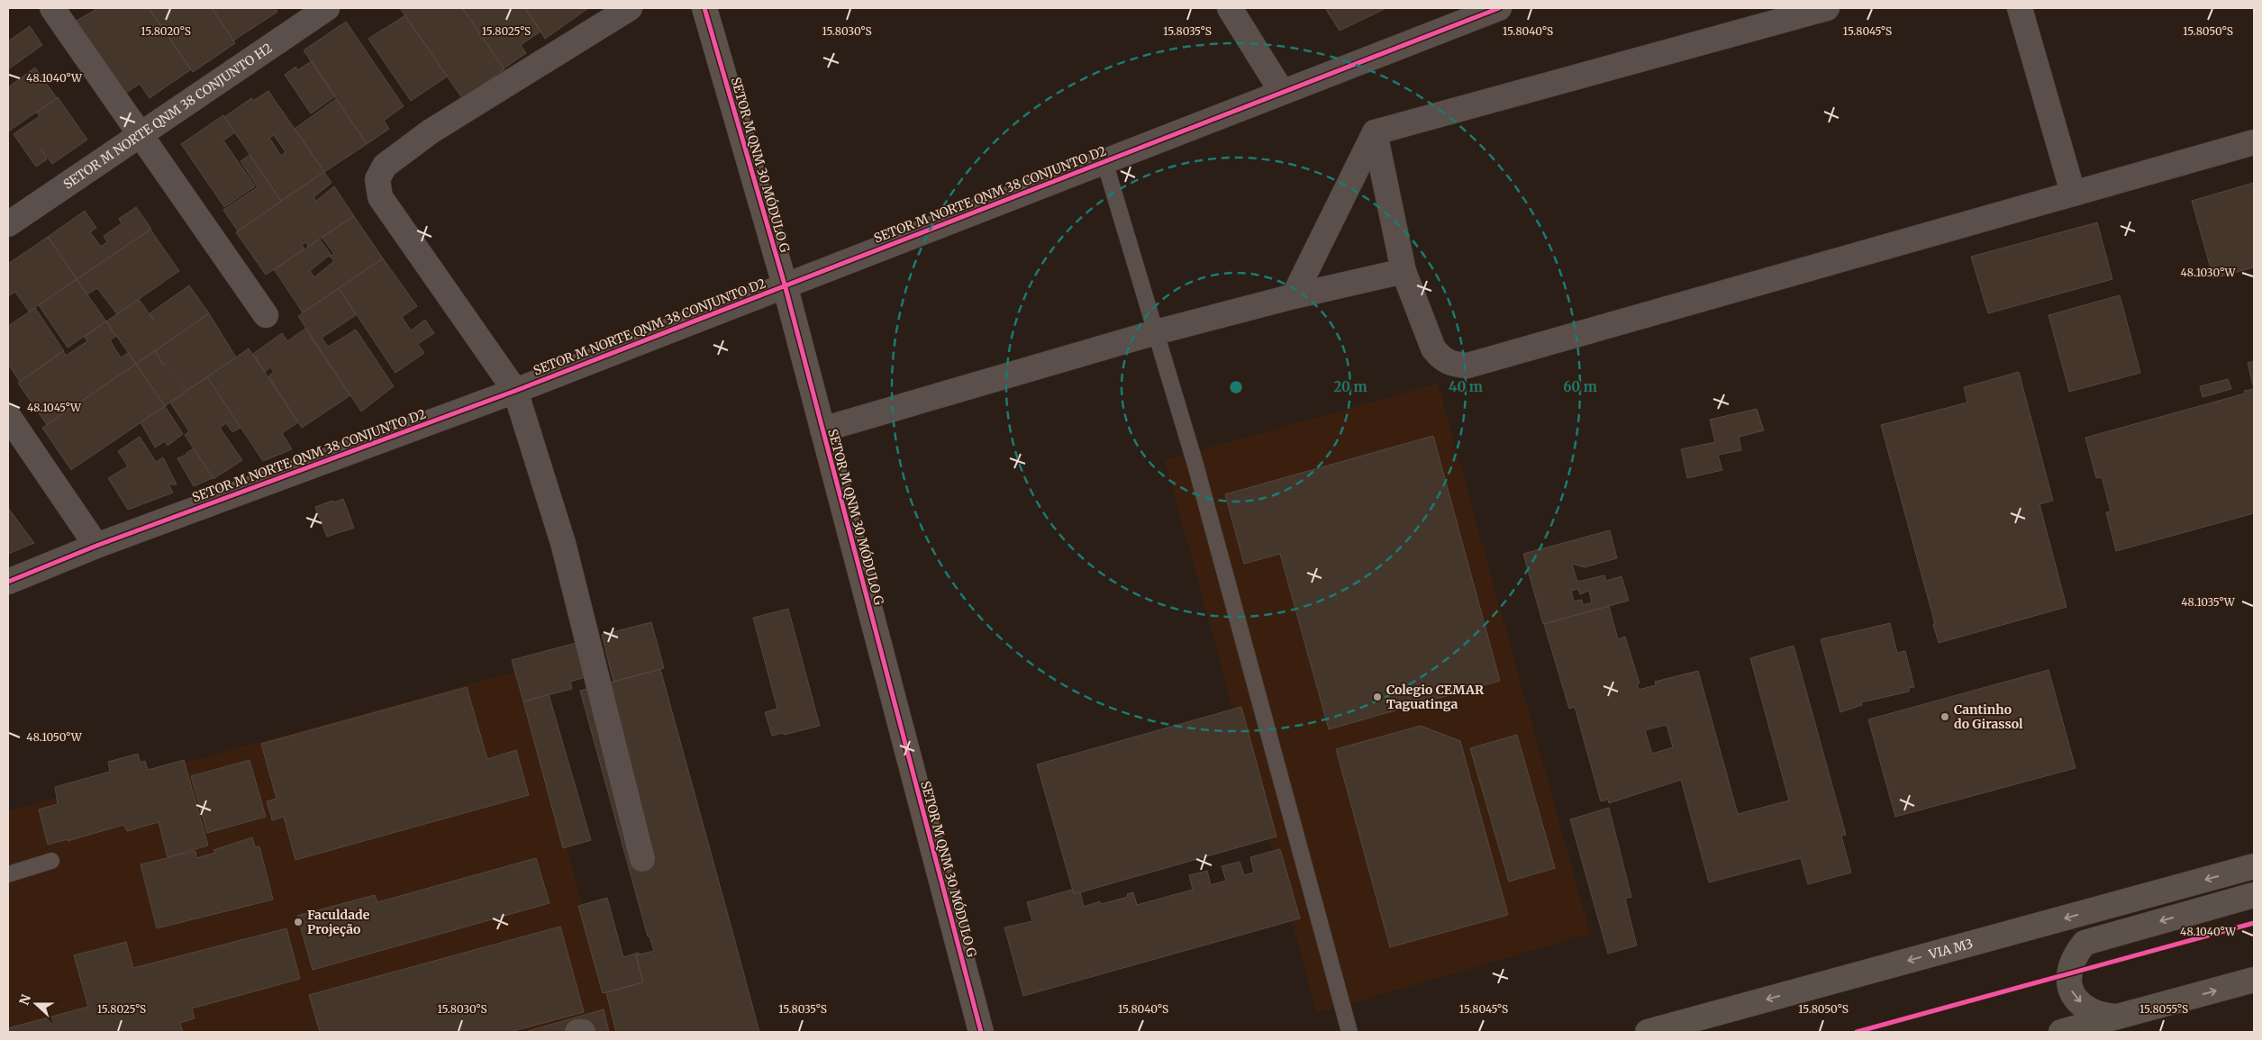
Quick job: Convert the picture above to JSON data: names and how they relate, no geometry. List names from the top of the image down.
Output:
{
  "streets": {
    "main road": ["SETOR M QNM 30 MÓDULO G", "VIA M3"],
    "street": ["SETOR M NORTE QNM 38 CONJUNTO H2", "SETOR M NORTE QNM 38 CONJUNTO D2"]
  },
  "crossings": [
    ["SETOR M QNM 30 MÓDULO G", "SETOR M NORTE QNM 38 CONJUNTO D2"]
  ],
  "places": ["Colegio CEMAR Taguatinga", "Cantinho do Girassol", "Faculdade Projeção"],
  "north": "left",
  "coordinates": [
    "15.8020°S",
    "15.8025°S",
    "15.8030°S",
    "15.8035°S",
    "15.8040°S",
    "15.8045°S",
    "15.8050°S",
    "48.1040°W",
    "48.1030°W",
    "48.1045°W",
    "48.1035°W",
    "48.1050°W",
    "15.8055°S"
  ],
  "rings": ["20 m", "40 m", "60 m"]
}
